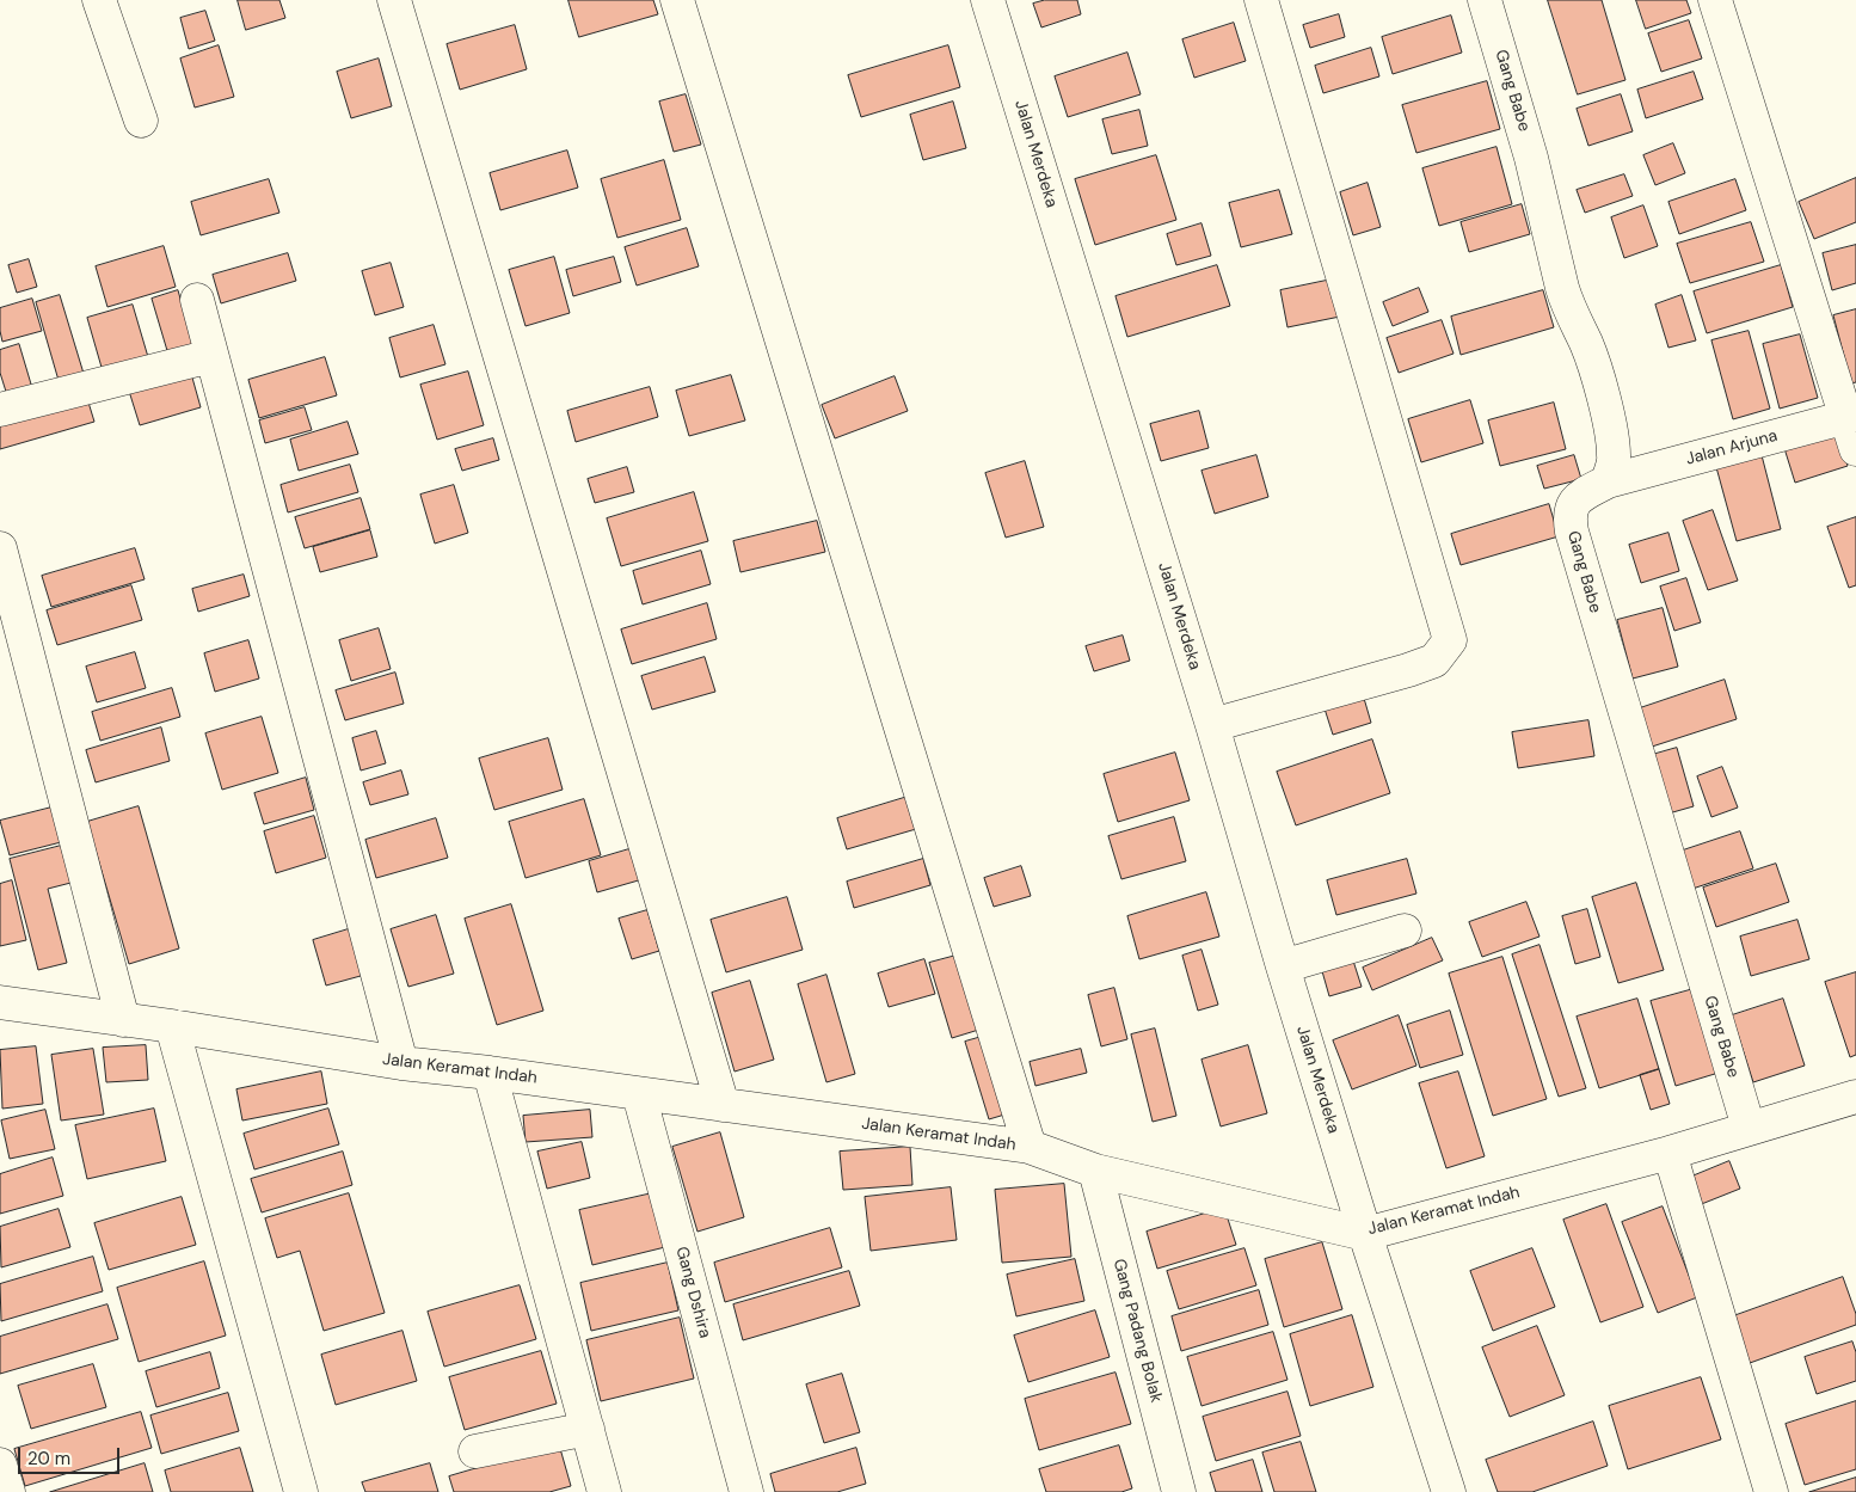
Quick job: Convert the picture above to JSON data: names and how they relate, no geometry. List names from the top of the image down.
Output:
{
  "streets": {
    "street": [
      "Gang Babe",
      "Jalan Merdeka",
      "Jalan Arjuna",
      "Jalan Keramat Indah",
      "Gang Dshira",
      "Gang Padang Bolak"
    ]
  },
  "crossings": [
    ["Gang Babe", "Jalan Arjuna"],
    ["Gang Babe", "Jalan Keramat Indah"],
    ["Jalan Merdeka", "Jalan Keramat Indah"],
    ["Jalan Keramat Indah", "Gang Dshira"],
    ["Jalan Keramat Indah", "Gang Padang Bolak"]
  ],
  "scale_bar": "20 m"
}
